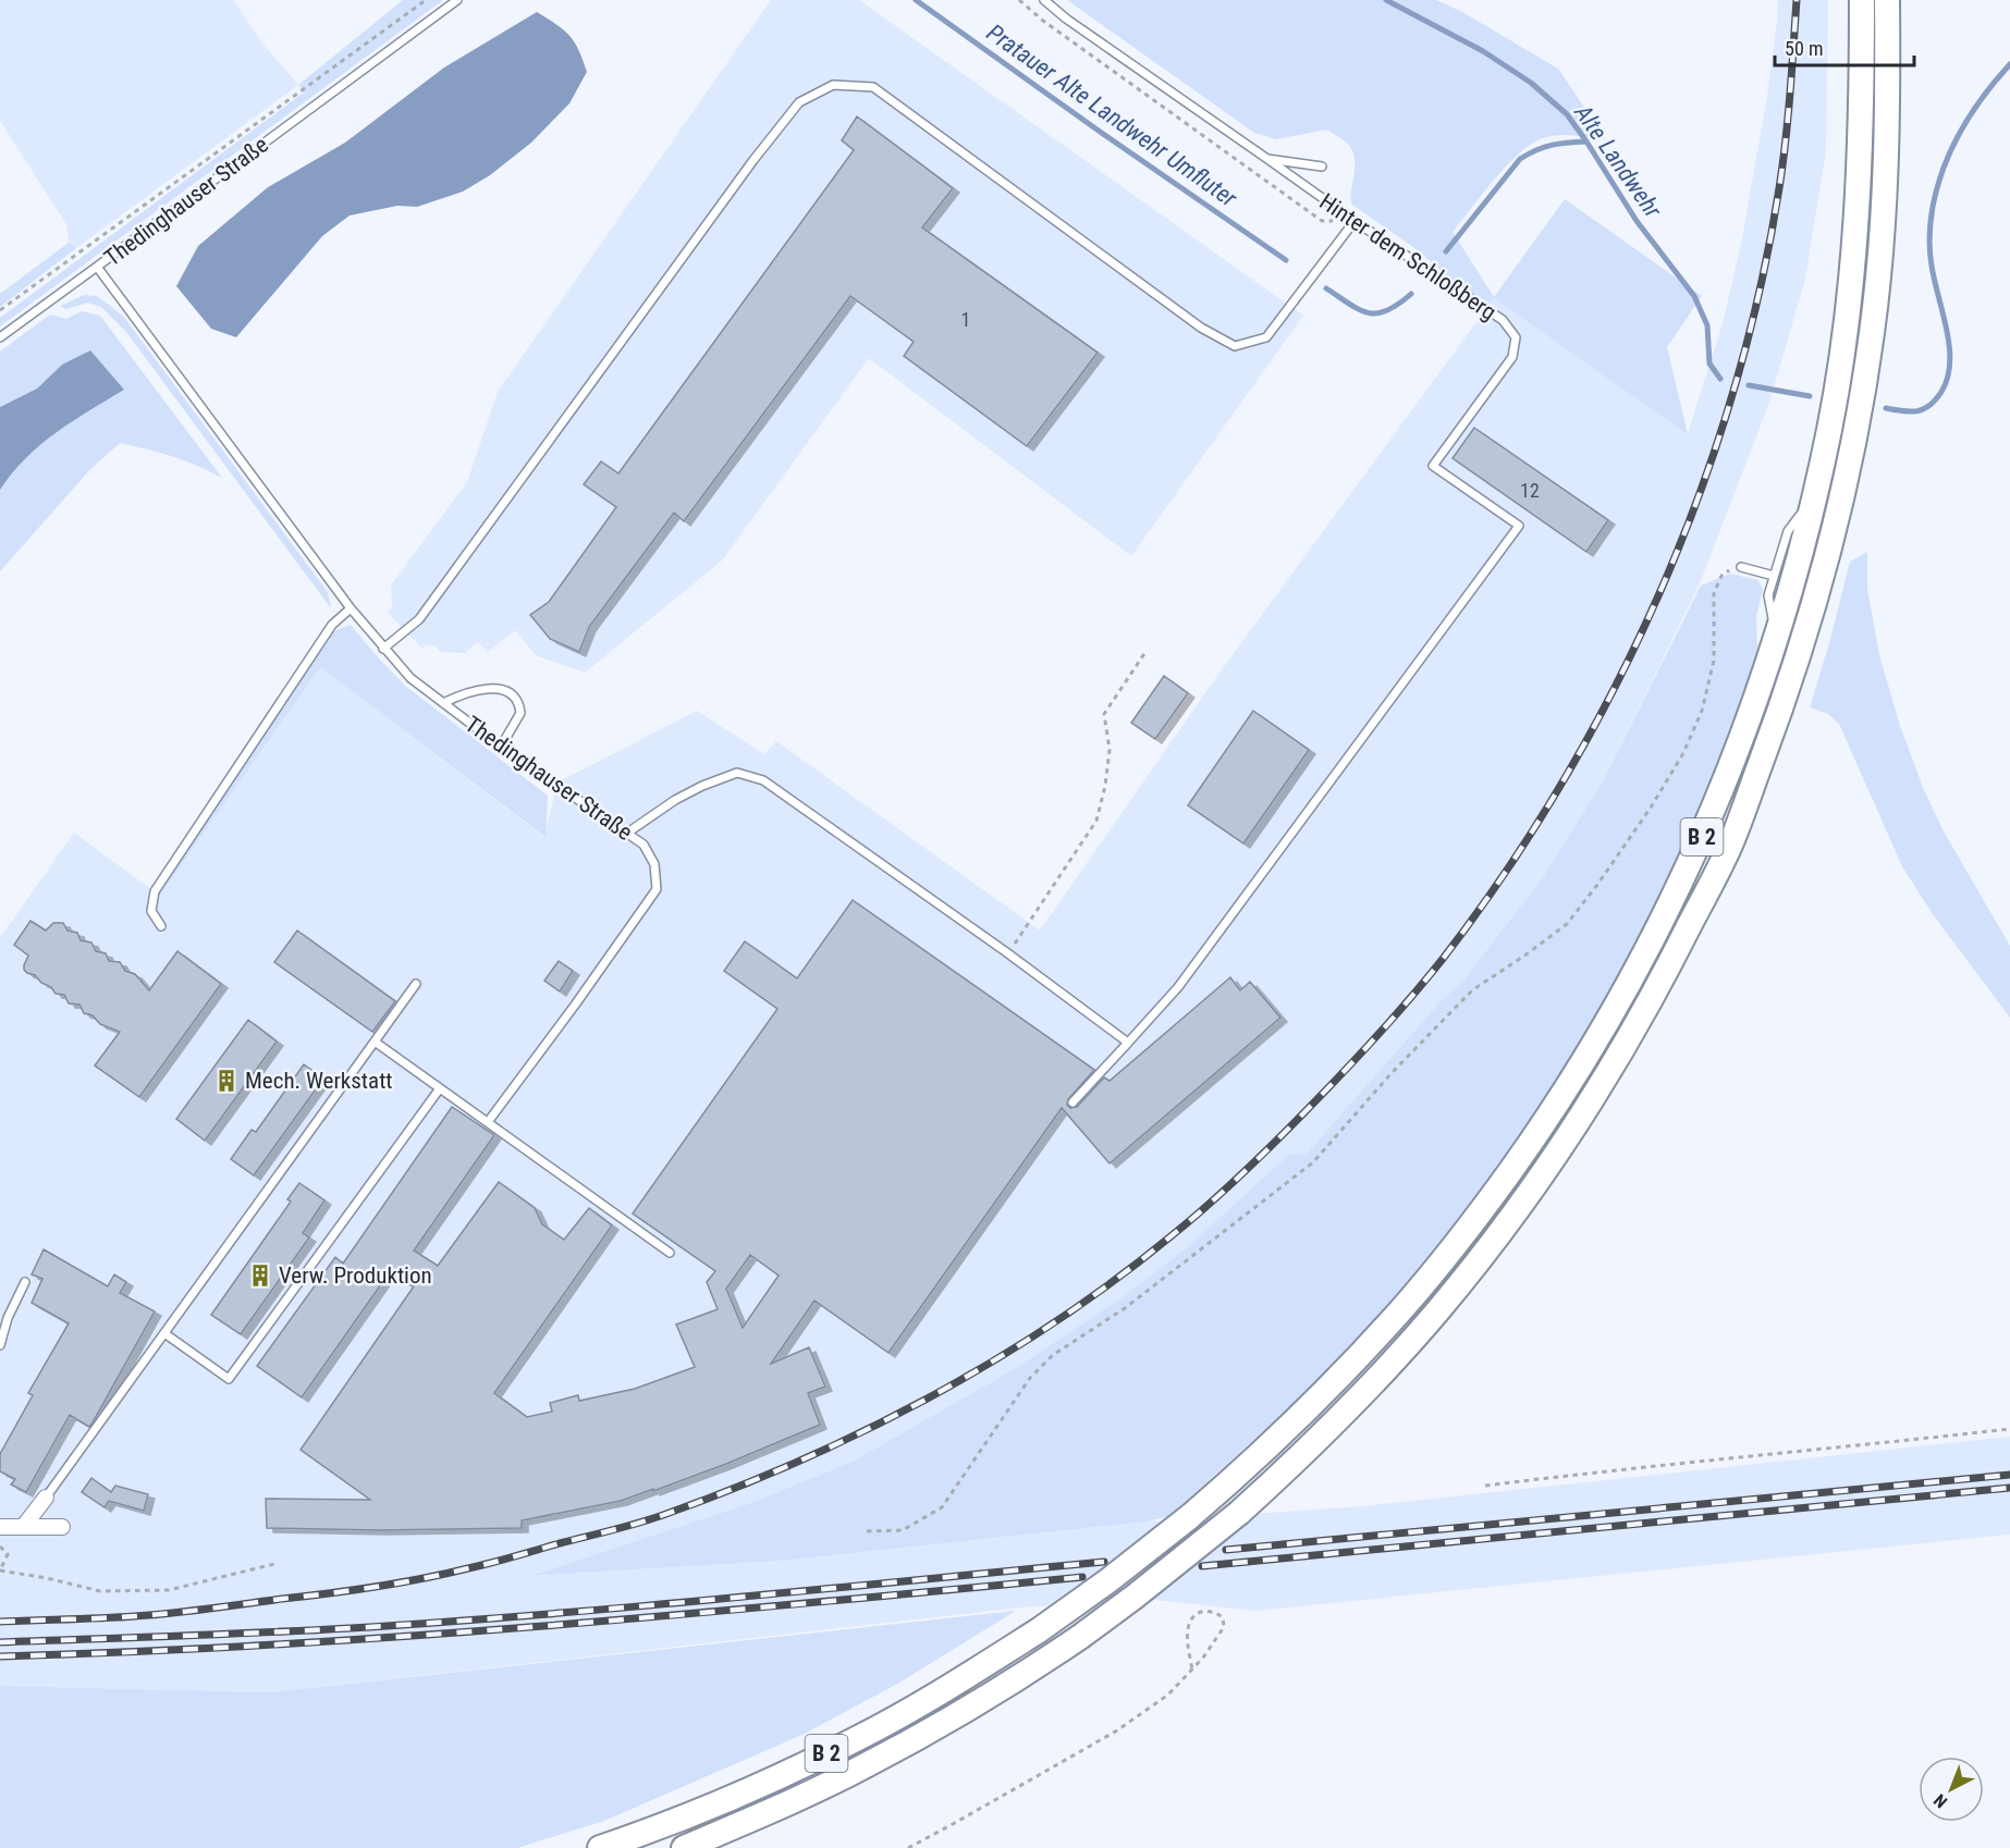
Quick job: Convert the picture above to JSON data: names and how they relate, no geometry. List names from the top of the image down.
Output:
{
  "streets": {
    "main road": ["B 2"],
    "lane": ["Thedinghauser Straße", "Hinter dem Schloßberg"]
  },
  "water": ["Pratauer Alte Landwehr Umfluter", "Alte Landwehr"],
  "places": {
    "building": ["Mech. Werkstatt", "Verw. Produktion"]
  },
  "house_numbers": ["1", "12"],
  "scale_bar": "50 m",
  "north": "bottom left"
}
